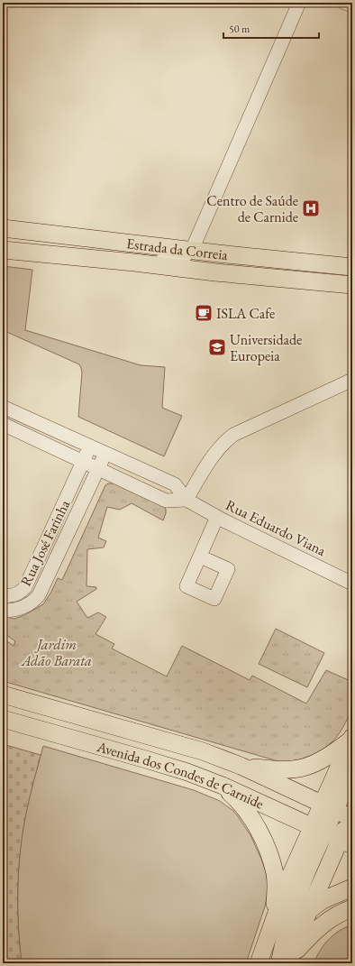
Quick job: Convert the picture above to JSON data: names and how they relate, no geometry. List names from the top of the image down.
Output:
{
  "streets": {
    "main road": ["Estrada da Correia", "Avenida dos Condes de Carnide"],
    "street": ["Rua Eduardo Viana", "Rua José Farinha"]
  },
  "crossings": [
    ["Rua Eduardo Viana", "Rua José Farinha"]
  ],
  "parks": ["Jardim Adão Barata"],
  "places": {
    "hospital": ["Centro de Saúde de Carnide"],
    "cafe": ["ISLA Cafe"],
    "school or university": ["Universidade Europeia"]
  },
  "scale_bar": "50 m"
}
